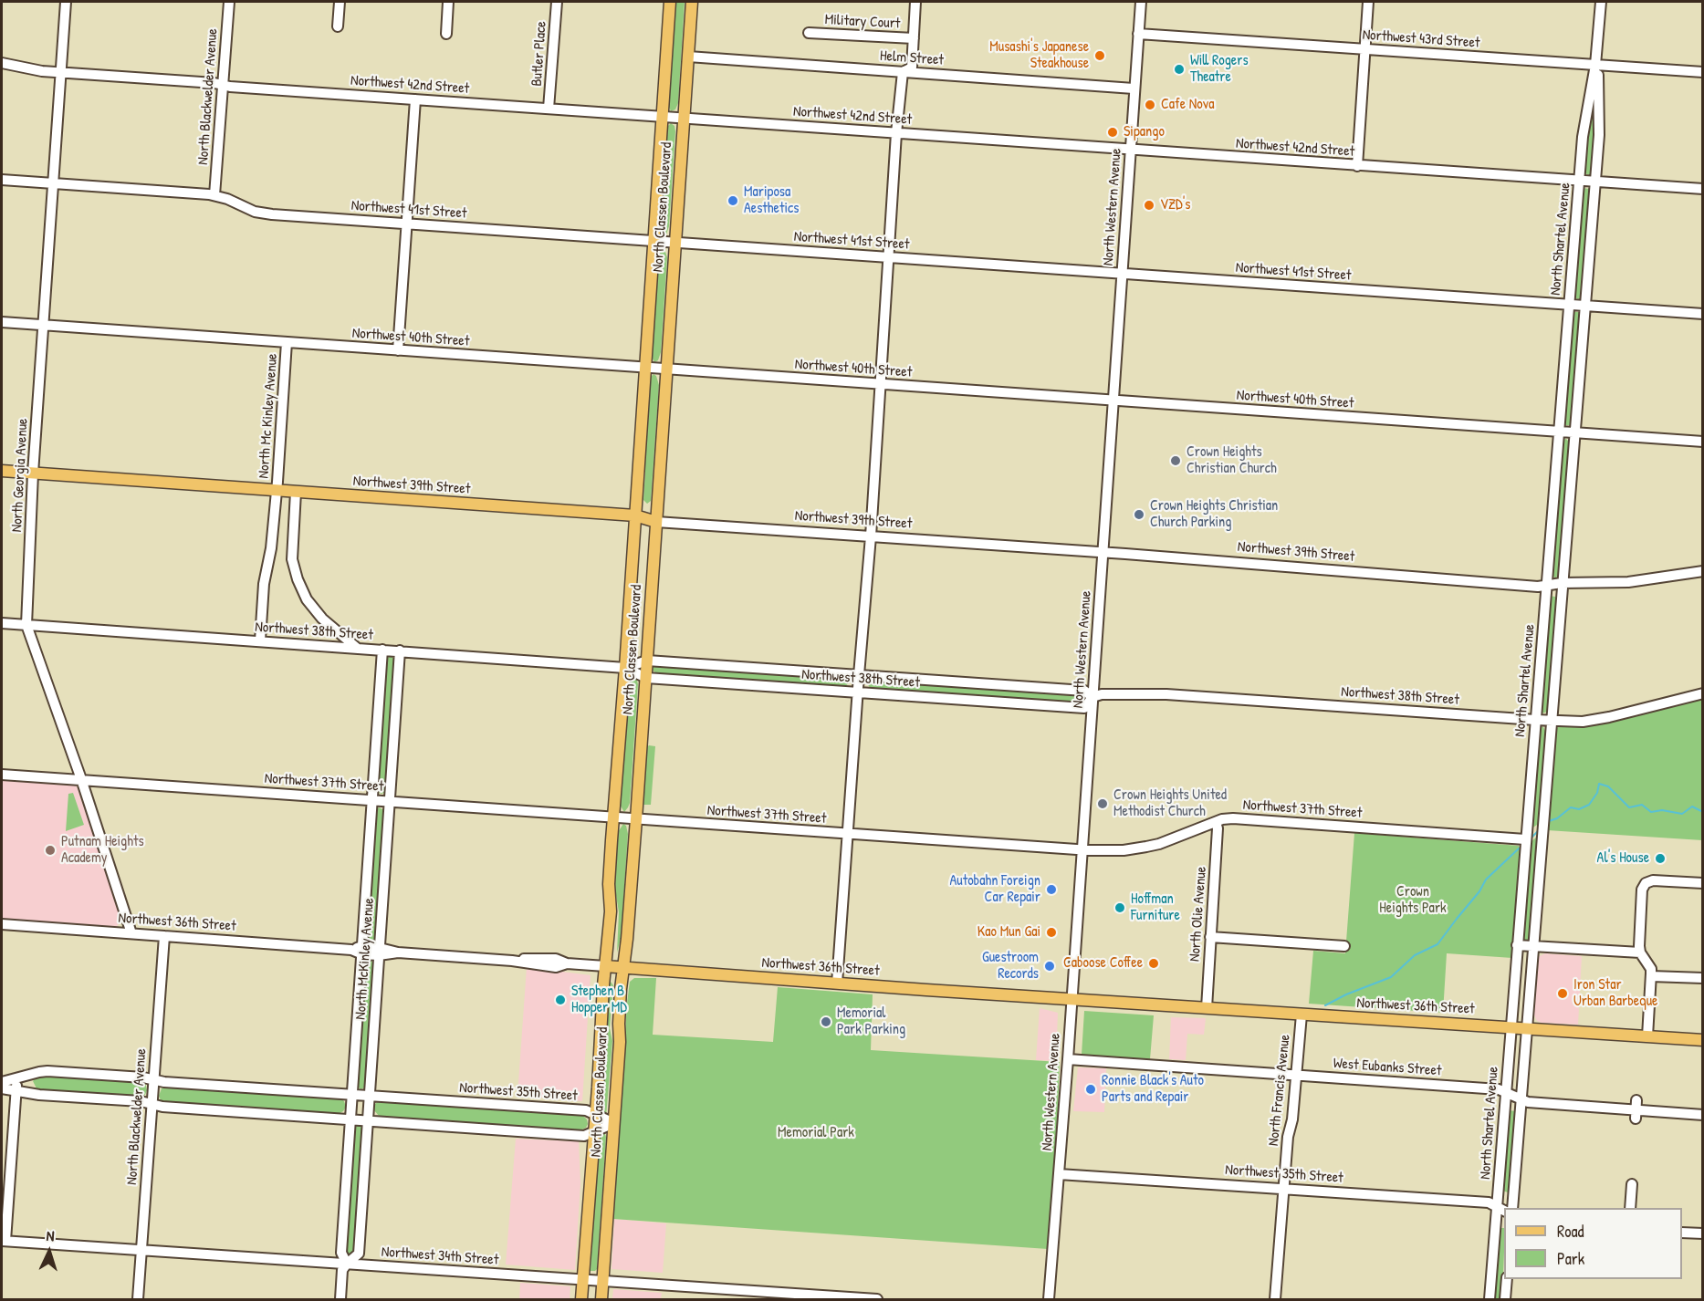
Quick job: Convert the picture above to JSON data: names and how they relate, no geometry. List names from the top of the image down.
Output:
{
  "streets": {
    "main road": ["North Classen Boulevard", "Northwest 39th Street", "Northwest 36th Street"],
    "street": [
      "Military Court",
      "Northwest 43rd Street",
      "Butler Place",
      "Helm Street",
      "Northwest 42nd Street",
      "North Blackwelder Avenue",
      "North Western Avenue",
      "Northwest 41st Street",
      "North Shartel Avenue",
      "Northwest 40th Street",
      "North Mc Kinley Avenue",
      "North Georgia Avenue",
      "Northwest 38th Street",
      "Northwest 37th Street",
      "North Olie Avenue",
      "North McKinley Avenue",
      "West Eubanks Street",
      "North Francis Avenue",
      "Northwest 35th Street",
      "Northwest 34th Street"
    ]
  },
  "crossings": [
    ["Northwest 43rd Street", "North Western Avenue"],
    ["Northwest 43rd Street", "North Shartel Avenue"],
    ["Butler Place", "Northwest 42nd Street"],
    ["Helm Street", "North Classen Boulevard"],
    ["Helm Street", "North Western Avenue"],
    ["Northwest 42nd Street", "North Blackwelder Avenue"],
    ["Northwest 42nd Street", "North Classen Boulevard"],
    ["Northwest 42nd Street", "North Western Avenue"],
    ["Northwest 42nd Street", "North Shartel Avenue"],
    ["Northwest 42nd Street", "North Georgia Avenue"],
    ["North Blackwelder Avenue", "Northwest 41st Street"],
    ["North Blackwelder Avenue", "Northwest 36th Street"],
    ["North Blackwelder Avenue", "Northwest 35th Street"],
    ["North Blackwelder Avenue", "Northwest 34th Street"],
    ["North Classen Boulevard", "Northwest 41st Street"],
    ["North Classen Boulevard", "Northwest 40th Street"],
    ["North Classen Boulevard", "Northwest 39th Street"],
    ["North Classen Boulevard", "Northwest 38th Street"],
    ["North Classen Boulevard", "Northwest 37th Street"],
    ["North Classen Boulevard", "Northwest 36th Street"],
    ["North Classen Boulevard", "Northwest 35th Street"],
    ["North Classen Boulevard", "Northwest 34th Street"],
    ["North Western Avenue", "Northwest 41st Street"],
    ["North Western Avenue", "Northwest 40th Street"],
    ["North Western Avenue", "Northwest 39th Street"],
    ["North Western Avenue", "Northwest 38th Street"],
    ["North Western Avenue", "Northwest 37th Street"],
    ["North Western Avenue", "Northwest 36th Street"],
    ["North Western Avenue", "West Eubanks Street"],
    ["North Western Avenue", "Northwest 35th Street"],
    ["Northwest 41st Street", "North Shartel Avenue"],
    ["Northwest 41st Street", "North Georgia Avenue"],
    ["North Shartel Avenue", "Northwest 40th Street"],
    ["North Shartel Avenue", "Northwest 39th Street"],
    ["North Shartel Avenue", "Northwest 38th Street"],
    ["North Shartel Avenue", "Northwest 37th Street"],
    ["North Shartel Avenue", "Northwest 36th Street"],
    ["North Shartel Avenue", "West Eubanks Street"],
    ["North Shartel Avenue", "Northwest 35th Street"],
    ["Northwest 40th Street", "North Mc Kinley Avenue"],
    ["Northwest 40th Street", "North Georgia Avenue"],
    ["North Mc Kinley Avenue", "Northwest 39th Street"],
    ["North Georgia Avenue", "Northwest 39th Street"],
    ["North Georgia Avenue", "Northwest 38th Street"],
    ["North Georgia Avenue", "Northwest 37th Street"],
    ["North Georgia Avenue", "Northwest 36th Street"],
    ["Northwest 38th Street", "North McKinley Avenue"],
    ["Northwest 37th Street", "North Olie Avenue"],
    ["Northwest 37th Street", "North McKinley Avenue"],
    ["North Olie Avenue", "Northwest 36th Street"],
    ["Northwest 36th Street", "North McKinley Avenue"],
    ["Northwest 36th Street", "North Francis Avenue"],
    ["North McKinley Avenue", "Northwest 35th Street"],
    ["North McKinley Avenue", "Northwest 34th Street"],
    ["West Eubanks Street", "North Francis Avenue"],
    ["North Francis Avenue", "Northwest 35th Street"]
  ],
  "parks": ["Crown Heights Park", "Memorial Park"],
  "places": [
    "Musashi's Japanese Steakhouse",
    "Will Rogers Theatre",
    "Cafe Nova",
    "Sipango",
    "Mariposa Aesthetics",
    "VZD's",
    "Crown Heights Christian Church",
    "Crown Heights Christian Church Parking",
    "Crown Heights United Methodist Church",
    "Putnam Heights Academy",
    "Al's House",
    "Autobahn Foreign Car Repair",
    "Hoffman Furniture",
    "Kao Mun Gai",
    "Caboose Coffee",
    "Guestroom Records",
    "Iron Star Urban Barbeque",
    "Stephen B Hopper MD",
    "Memorial Park Parking",
    "Ronnie Black's Auto Parts and Repair"
  ],
  "legend": ["Road", "Park"],
  "north": "top"
}
